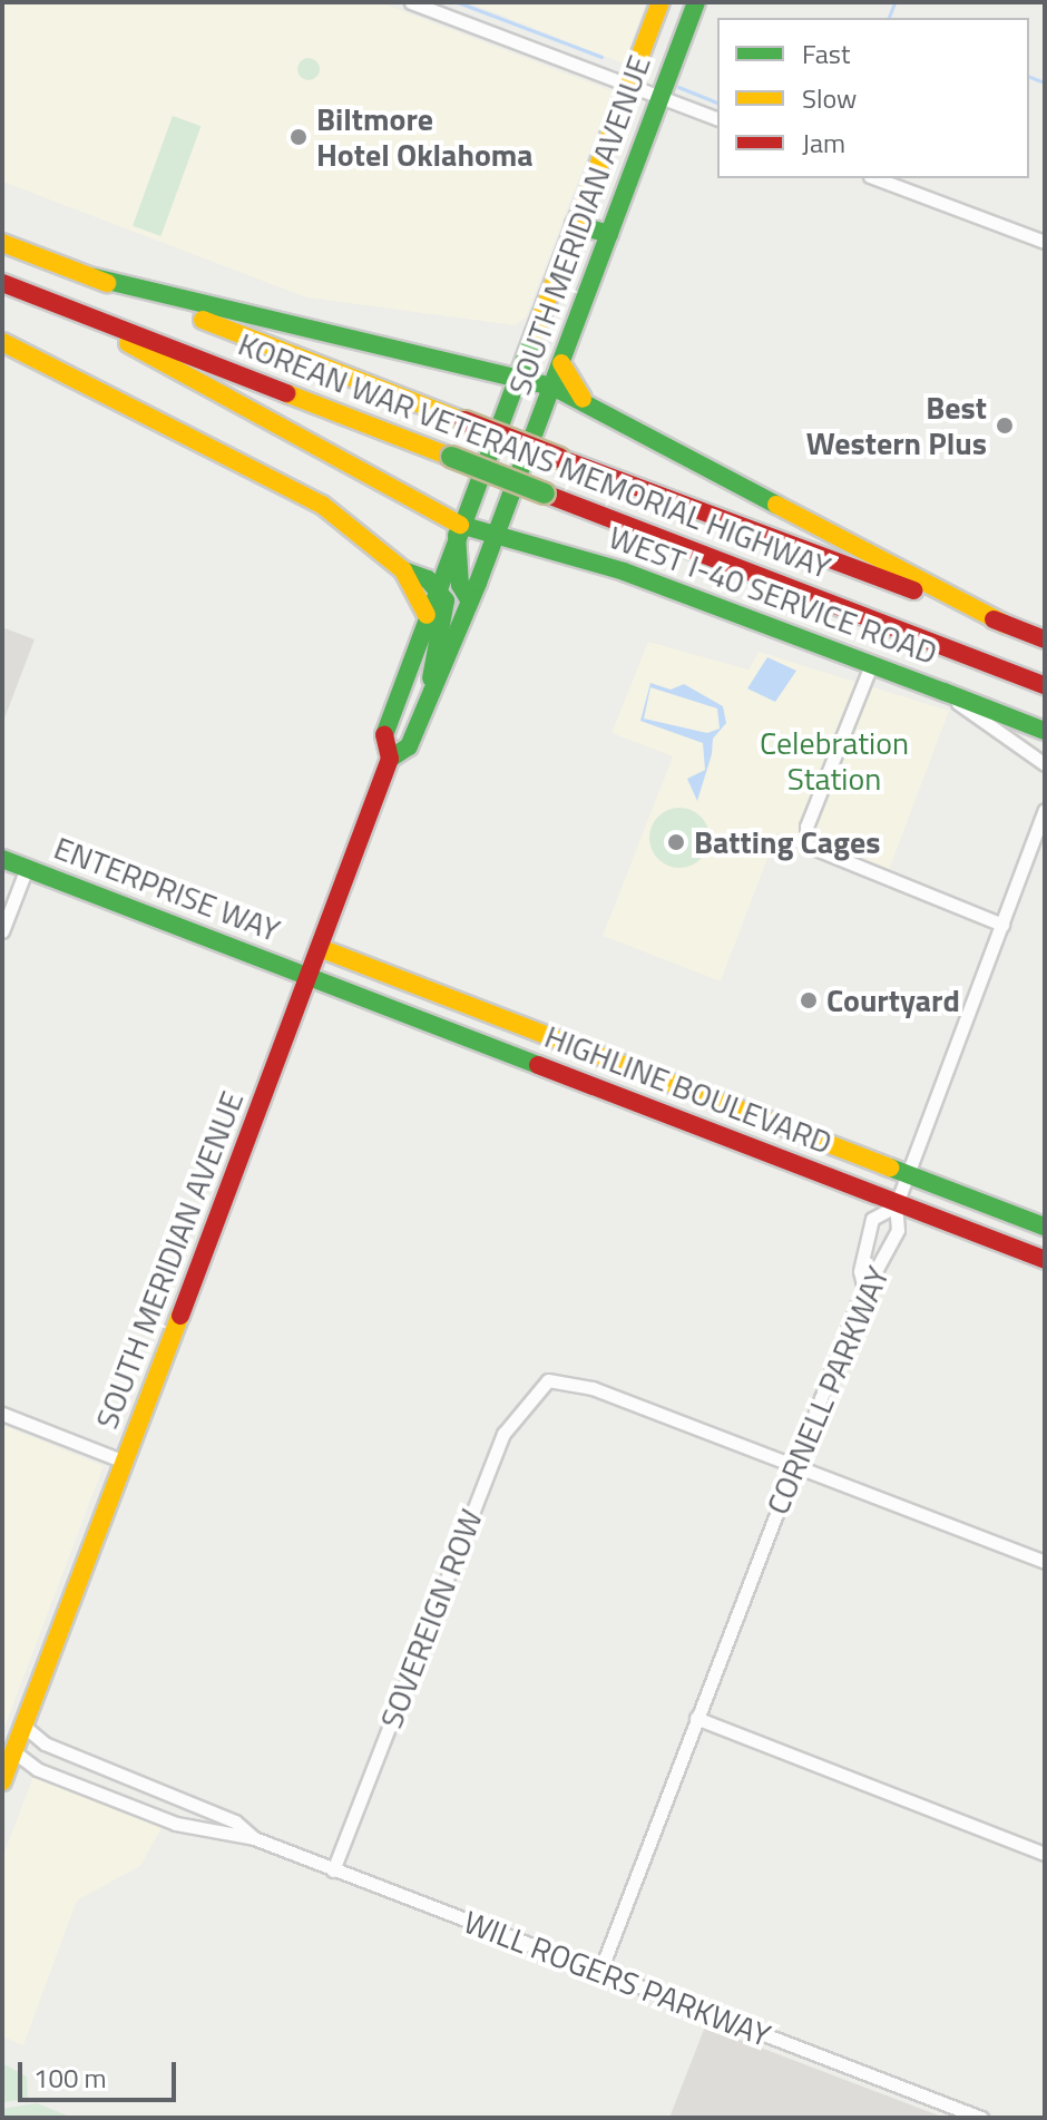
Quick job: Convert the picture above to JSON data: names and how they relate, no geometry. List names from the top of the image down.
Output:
{
  "streets": {
    "main road": [
      "SOUTH MERIDIAN AVENUE",
      "KOREAN WAR VETERANS MEMORIAL HIGHWAY",
      "WEST I-40 SERVICE ROAD",
      "ENTERPRISE WAY",
      "HIGHLINE BOULEVARD"
    ],
    "street": ["CORNELL PARKWAY", "SOVEREIGN ROW", "WILL ROGERS PARKWAY"]
  },
  "crossings": [
    ["SOUTH MERIDIAN AVENUE", "WEST I-40 SERVICE ROAD"],
    ["SOUTH MERIDIAN AVENUE", "ENTERPRISE WAY"],
    ["SOUTH MERIDIAN AVENUE", "HIGHLINE BOULEVARD"],
    ["SOUTH MERIDIAN AVENUE", "WILL ROGERS PARKWAY"],
    ["KOREAN WAR VETERANS MEMORIAL HIGHWAY", "WEST I-40 SERVICE ROAD"],
    ["ENTERPRISE WAY", "HIGHLINE BOULEVARD"],
    ["HIGHLINE BOULEVARD", "CORNELL PARKWAY"],
    ["CORNELL PARKWAY", "SOVEREIGN ROW"],
    ["CORNELL PARKWAY", "WILL ROGERS PARKWAY"],
    ["SOVEREIGN ROW", "WILL ROGERS PARKWAY"]
  ],
  "parks": ["Celebration Station"],
  "places": [
    "Biltmore Hotel Oklahoma",
    "Best Western Plus",
    "Batting Cages",
    "Courtyard"
  ],
  "legend": ["Fast", "Slow", "Jam"],
  "scale_bar": "100 m"
}
